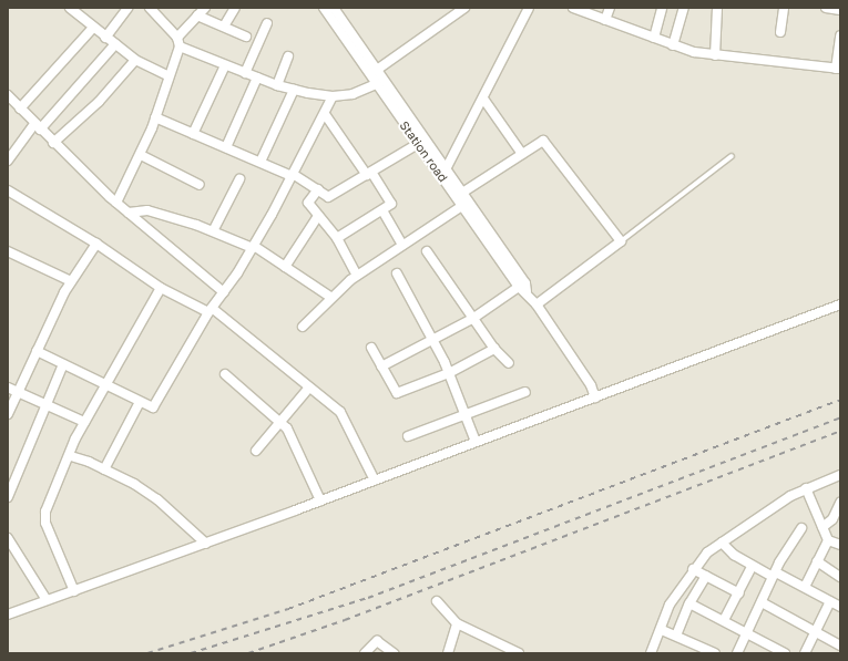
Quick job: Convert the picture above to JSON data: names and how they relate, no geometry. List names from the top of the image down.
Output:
{
  "streets": {
    "street": ["Station road"]
  }
}
